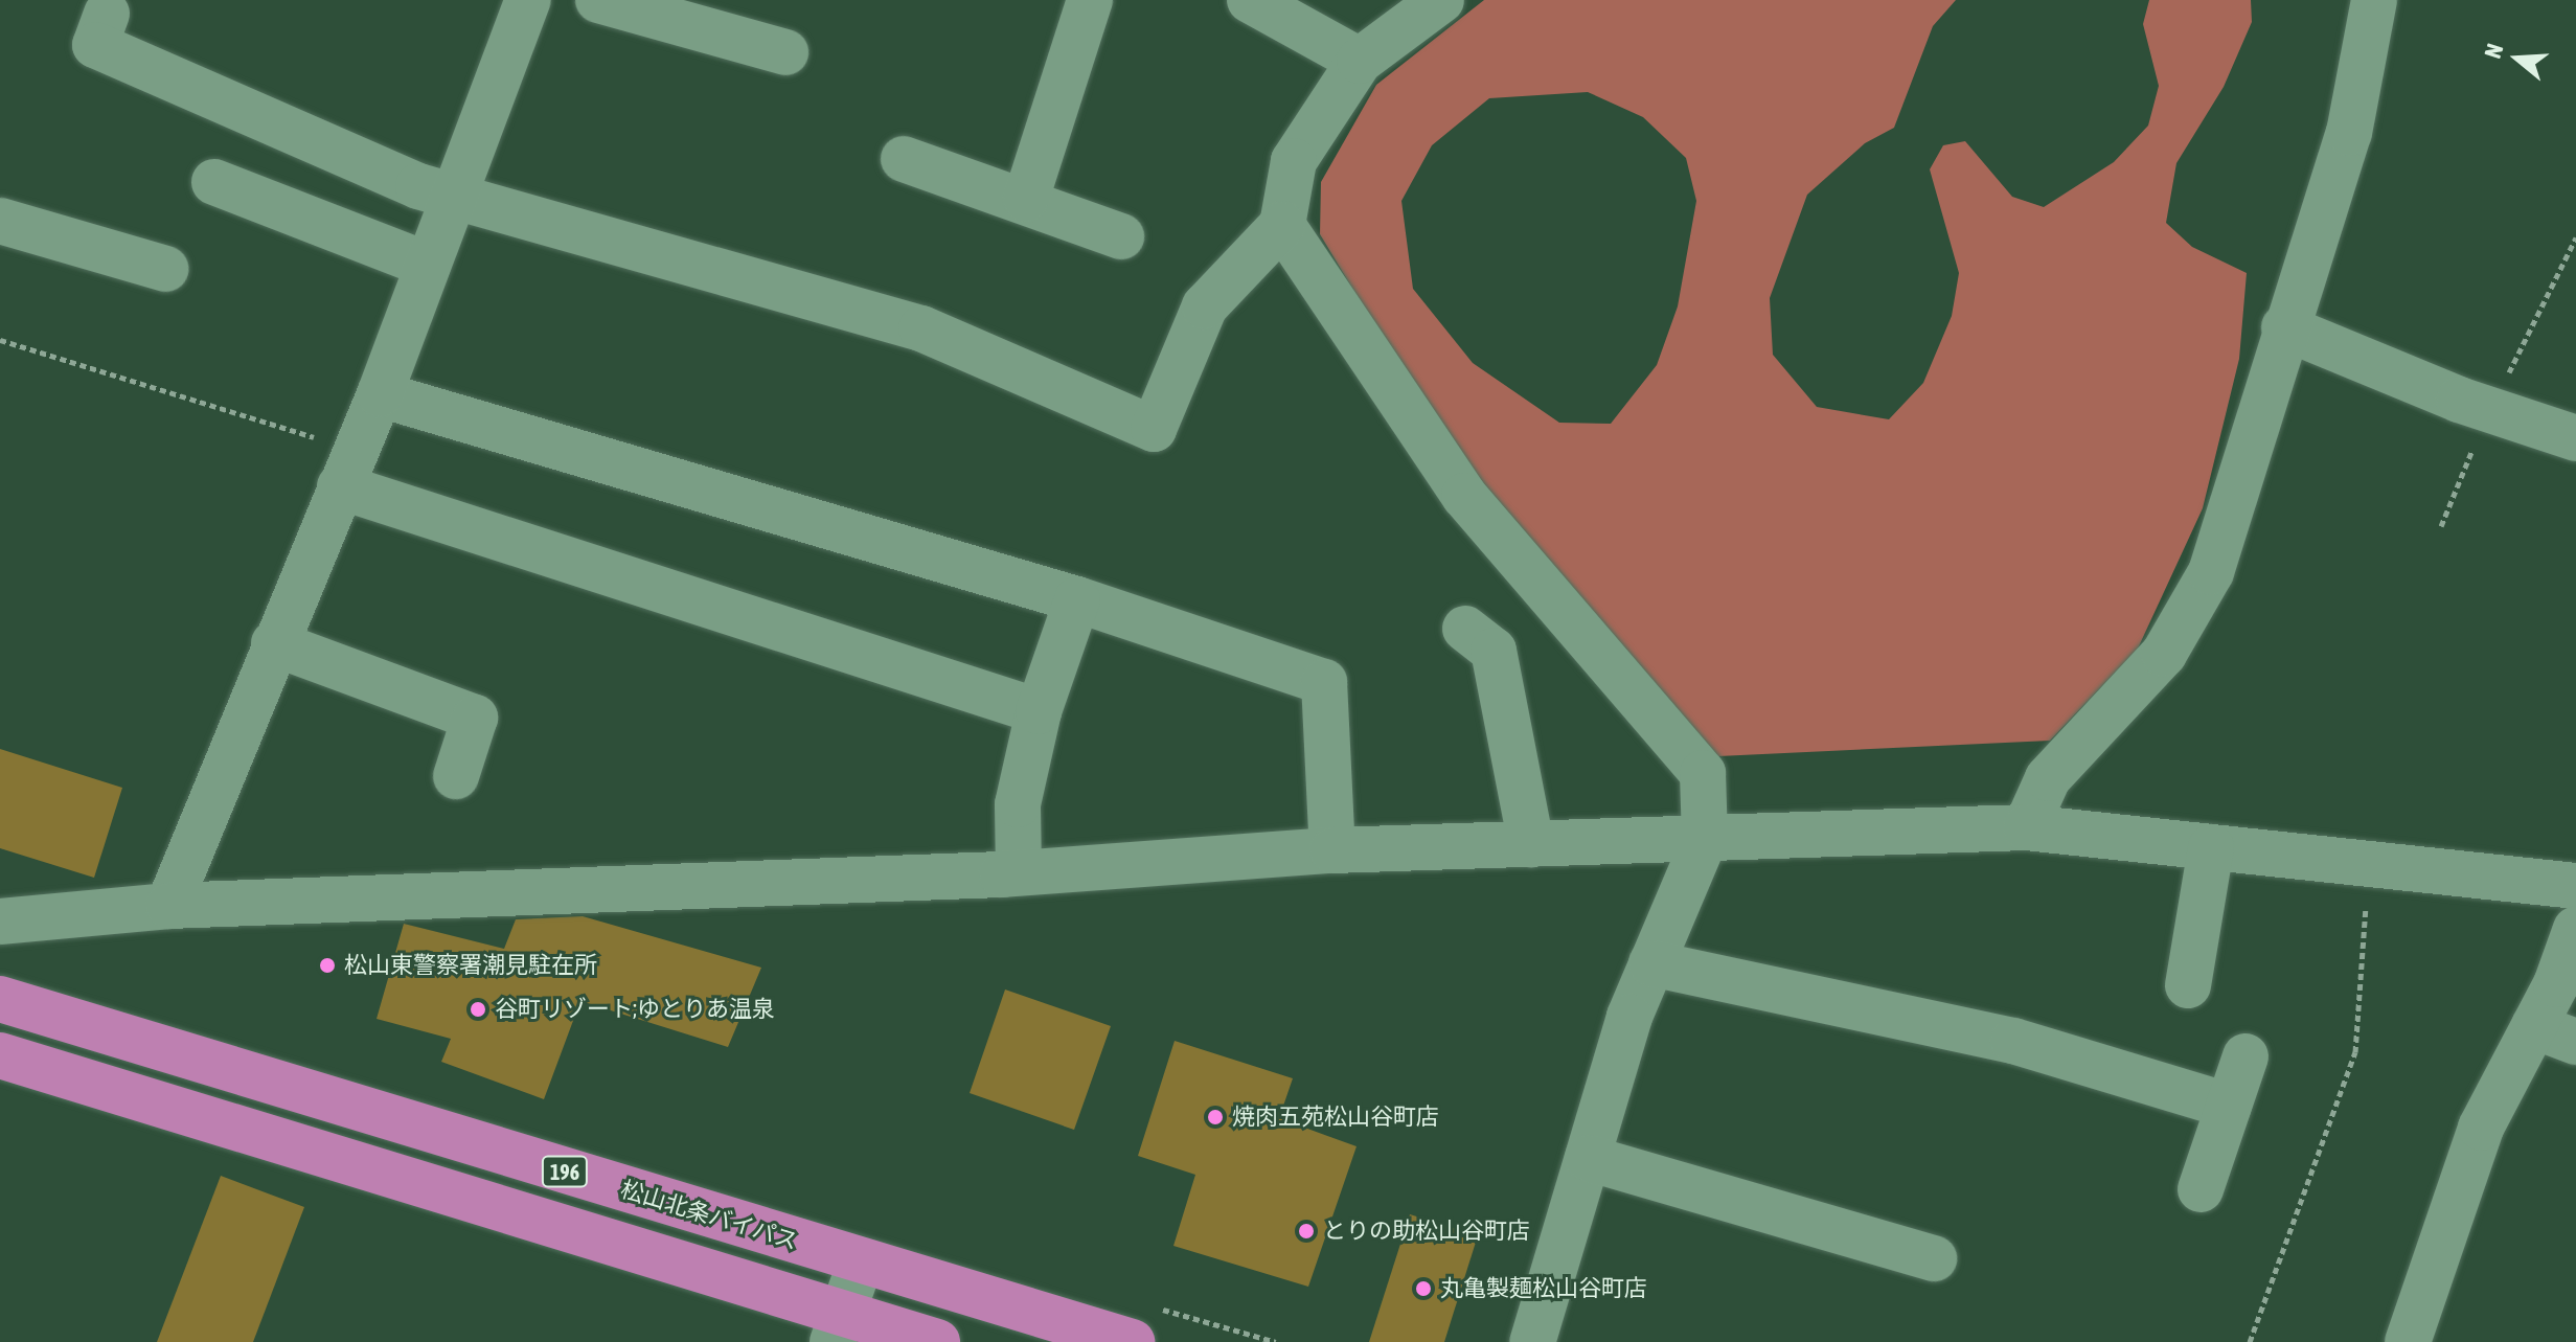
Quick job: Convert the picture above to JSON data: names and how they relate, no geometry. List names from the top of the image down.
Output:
{
  "streets": {
    "highway": ["196", "松山北条バイパス"]
  },
  "places": [
    "松山東警察署潮見駐在所",
    "谷町リゾート;ゆとりあ温泉",
    "焼肉五苑松山谷町店",
    "とりの助松山谷町店",
    "丸亀製麺松山谷町店"
  ],
  "north": "left"
}
